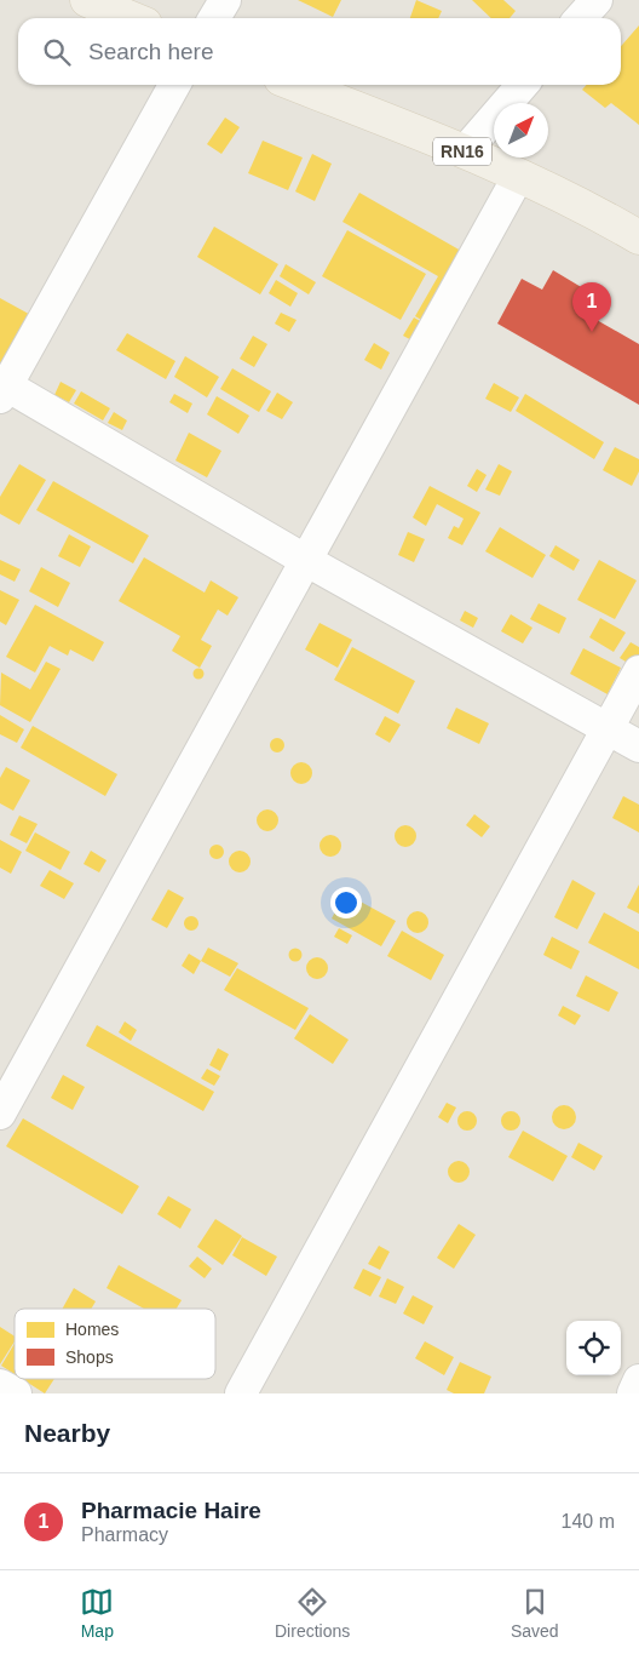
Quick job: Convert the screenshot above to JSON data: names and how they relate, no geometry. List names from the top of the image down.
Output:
{
  "streets": {
    "main road": ["RN16"]
  },
  "legend": ["Homes", "Shops"],
  "north": "top right",
  "page": {
    "search": "Search here",
    "pins": "1",
    "heading": "Nearby",
    "list": [
      {
        "mark": "1",
        "name": "Pharmacie Haire",
        "note": "Pharmacy",
        "value": "140 m"
      }
    ],
    "nav": ["Map", "Directions", "Saved"]
  }
}
